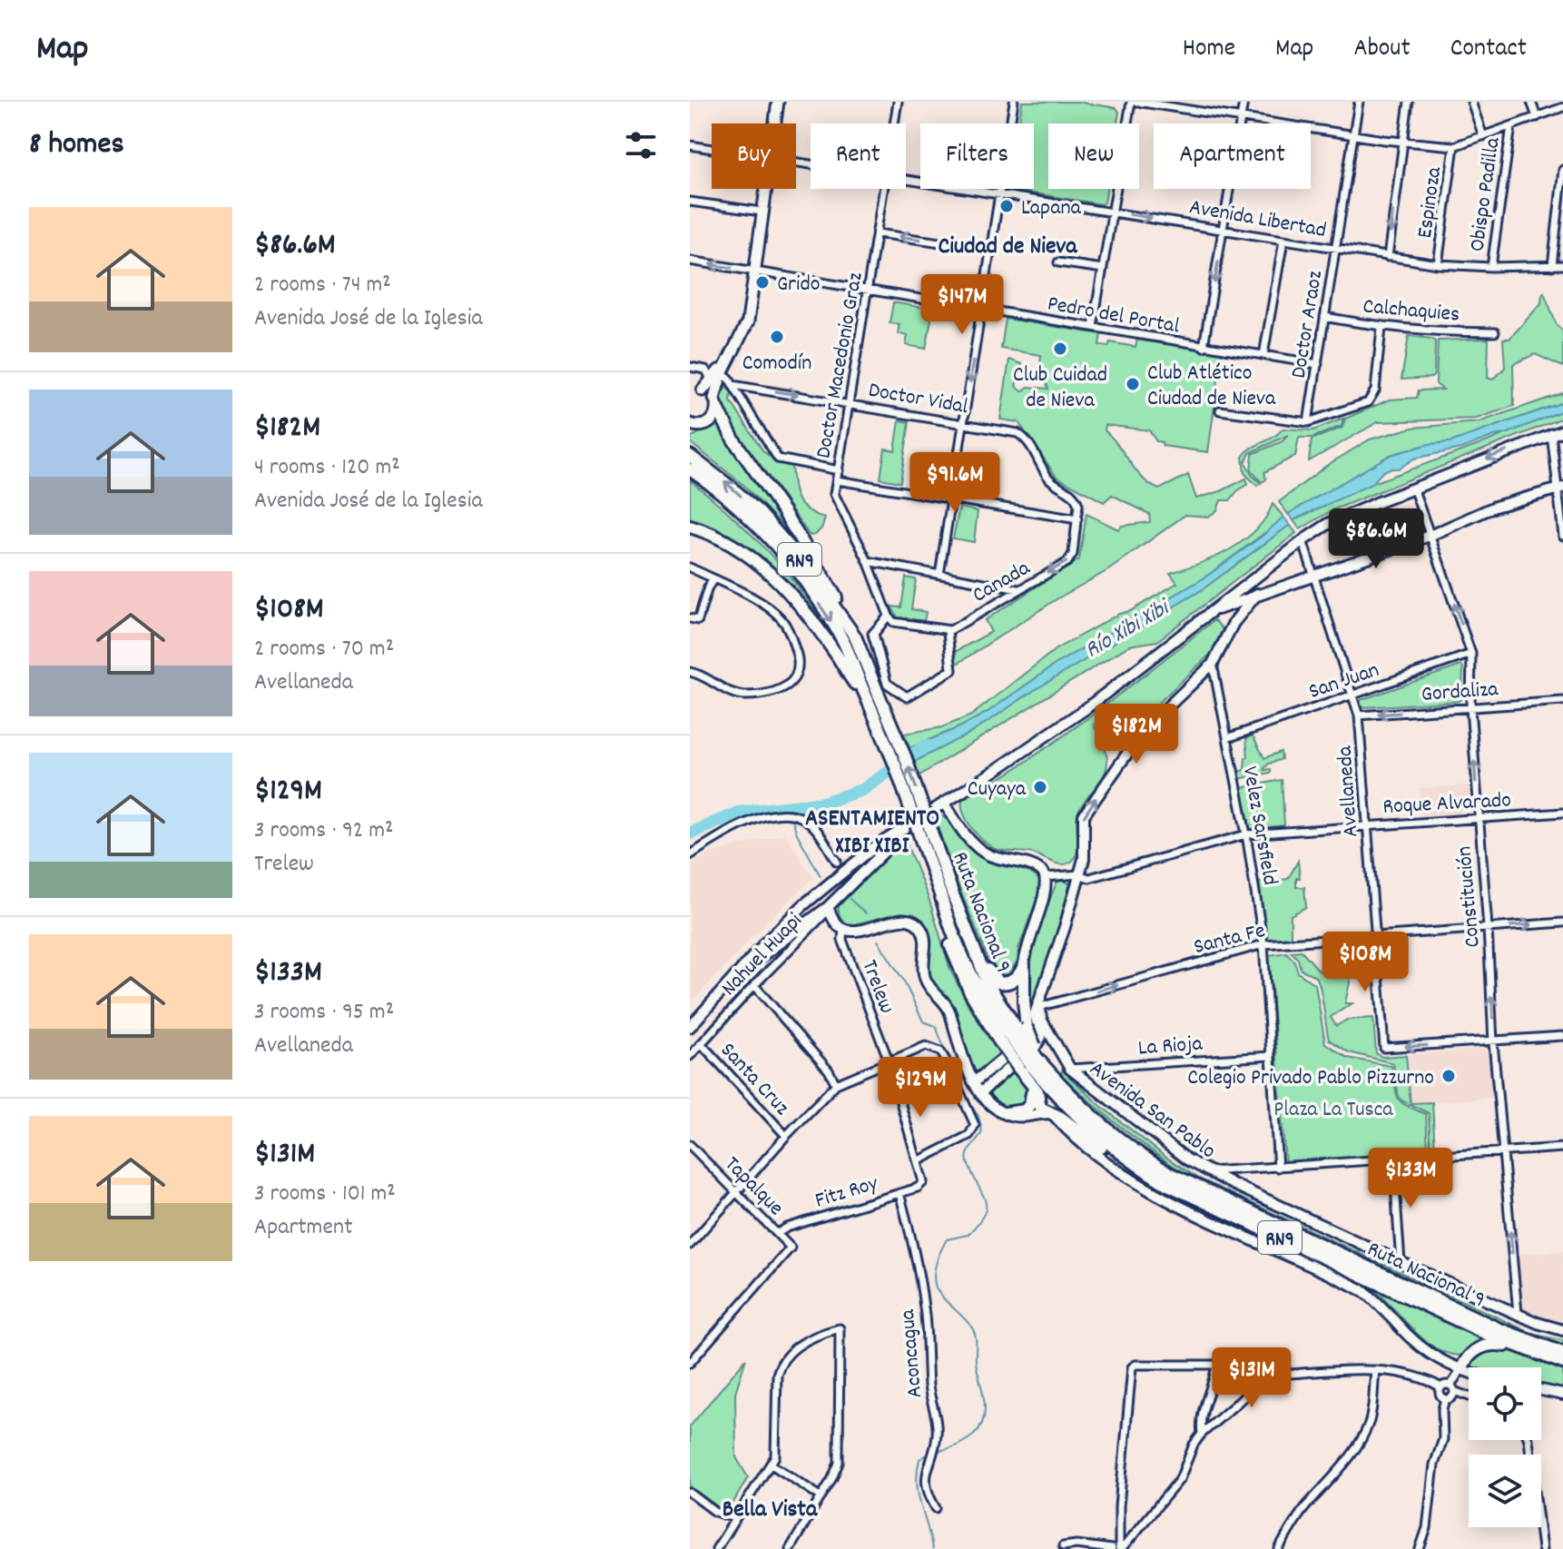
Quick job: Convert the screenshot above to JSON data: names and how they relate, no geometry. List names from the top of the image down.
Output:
{
  "streets": {
    "highway": ["RN9", "Ruta Nacional 9"],
    "street": [
      "Obispo Padilla",
      "Espinoza",
      "Avenida Libertad",
      "Calchaquies",
      "Pedro del Portal",
      "Doctor Araoz",
      "Doctor Macedonio Graz",
      "Doctor Vidal",
      "Canada",
      "San Juan",
      "Gordaliza",
      "Avellaneda",
      "Roque Alvarado",
      "Velez Sarsfield",
      "Constitución",
      "Santa Fe",
      "Nahuel Huapi",
      "Trelew",
      "La Rioja",
      "Santa Cruz",
      "Avenida San Pablo",
      "Tapalque",
      "Fitz Roy",
      "Aconcagua"
    ]
  },
  "crossings": [
    ["Obispo Padilla", "Avenida Libertad"],
    ["Espinoza", "Avenida Libertad"],
    ["Avenida Libertad", "Doctor Araoz"],
    ["Calchaquies", "Doctor Araoz"],
    ["Pedro del Portal", "Doctor Araoz"],
    ["Pedro del Portal", "Doctor Macedonio Graz"],
    ["Doctor Macedonio Graz", "Doctor Vidal"],
    ["Doctor Macedonio Graz", "Canada"],
    ["Doctor Vidal", "Canada"],
    ["RN9", "Ruta Nacional 9"],
    ["San Juan", "Avellaneda"],
    ["San Juan", "Velez Sarsfield"],
    ["San Juan", "Constitución"],
    ["Gordaliza", "Avellaneda"],
    ["Gordaliza", "Constitución"],
    ["Avellaneda", "Roque Alvarado"],
    ["Avellaneda", "Constitución"],
    ["Avellaneda", "Santa Fe"],
    ["Roque Alvarado", "Velez Sarsfield"],
    ["Roque Alvarado", "Constitución"],
    ["Velez Sarsfield", "Santa Fe"],
    ["Velez Sarsfield", "La Rioja"],
    ["Constitución", "Santa Fe"],
    ["Constitución", "Avenida San Pablo"],
    ["Santa Fe", "Avenida San Pablo"],
    ["Nahuel Huapi", "Santa Cruz"],
    ["Trelew", "Fitz Roy"],
    ["La Rioja", "Avenida San Pablo"],
    ["Tapalque", "Fitz Roy"],
    ["Fitz Roy", "Aconcagua"]
  ],
  "one_way": [
    "Canada",
    "Gordaliza",
    "Constitución",
    "Santa Fe"
  ],
  "districts": ["Ciudad de Nieva", "ASENTAMIENTO XIBI XIBI", "Bella Vista"],
  "water": ["Río Xibi Xibi"],
  "parks": ["Plaza La Tusca"],
  "places": [
    "Lapana",
    "Grido",
    "Comodín",
    "Club Cuidad de Nieva",
    "Club Atlético Ciudad de Nieva",
    "Cuyaya",
    "Colegio Privado Pablo Pizzurno"
  ],
  "page": {
    "header": "Map",
    "nav": [
      "Home",
      "Map",
      "About",
      "Contact"
    ],
    "heading": "8 homes",
    "chip": [
      "Buy",
      "Rent",
      "Filters",
      "New",
      "Apartment"
    ],
    "list": [
      {
        "name": "$86.6M",
        "note": "2 rooms · 74 m² · Avenida José de la Iglesia"
      },
      {
        "name": "$182M",
        "note": "4 rooms · 120 m² · Avenida José de la Iglesia"
      },
      {
        "name": "$108M",
        "note": "2 rooms · 70 m² · Avellaneda"
      },
      {
        "name": "$129M",
        "note": "3 rooms · 92 m² · Trelew"
      },
      {
        "name": "$133M",
        "note": "3 rooms · 95 m² · Avellaneda"
      },
      {
        "name": "$131M",
        "note": "3 rooms · 101 m² · Apartment"
      }
    ],
    "price": [
      "$147M",
      "$91.6M",
      "$86.6M",
      "$182M",
      "$108M",
      "$129M",
      "$133M",
      "$131M"
    ]
  }
}
